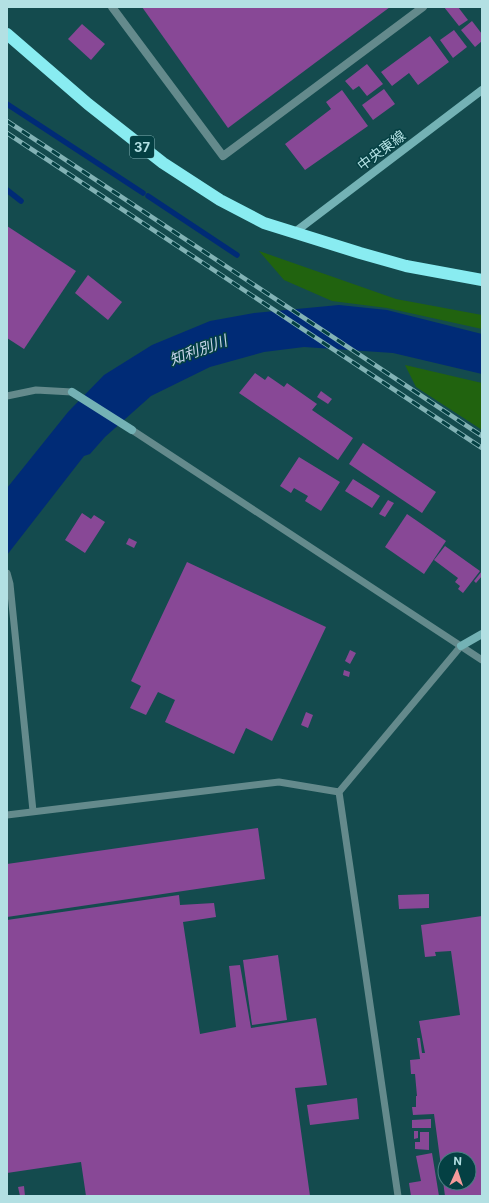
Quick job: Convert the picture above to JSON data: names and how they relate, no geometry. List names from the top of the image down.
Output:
{
  "streets": {
    "highway": ["37"],
    "main road": ["中央東線"]
  },
  "crossings": [
    ["37", "中央東線"]
  ],
  "water": ["知利別川"],
  "north": "top"
}
